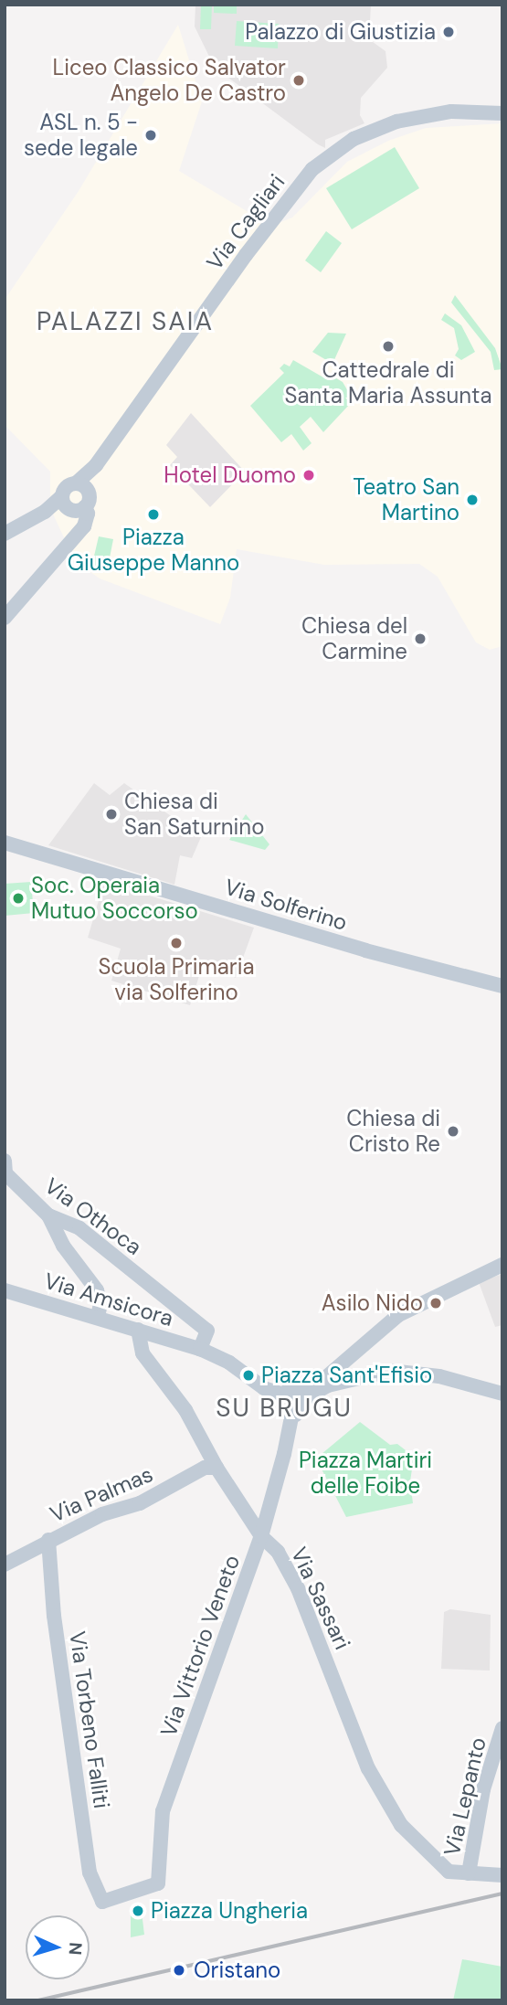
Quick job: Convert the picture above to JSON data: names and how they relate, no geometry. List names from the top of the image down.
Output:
{
  "streets": {
    "street": [
      "Via Cagliari",
      "Via Solferino",
      "Via Othoca",
      "Via Amsicora",
      "Via Palmas",
      "Via Sassari",
      "Via Vittorio Veneto",
      "Via Torbeno Falliti",
      "Via Lepanto"
    ]
  },
  "crossings": [
    ["Via Othoca", "Via Amsicora"],
    ["Via Amsicora", "Via Sassari"],
    ["Via Palmas", "Via Sassari"],
    ["Via Palmas", "Via Torbeno Falliti"],
    ["Via Sassari", "Via Vittorio Veneto"],
    ["Via Sassari", "Via Lepanto"],
    ["Via Vittorio Veneto", "Via Torbeno Falliti"]
  ],
  "districts": ["PALAZZI SAIA", "SU BRUGU"],
  "parks": ["Piazza Martiri delle Foibe"],
  "places": [
    "Palazzo di Giustizia",
    "Liceo Classico Salvator Angelo De Castro",
    "ASL n. 5 - sede legale",
    "Cattedrale di Santa Maria Assunta",
    "Hotel Duomo",
    "Teatro San Martino",
    "Piazza Giuseppe Manno",
    "Chiesa del Carmine",
    "Chiesa di San Saturnino",
    "Soc. Operaia Mutuo Soccorso",
    "Scuola Primaria via Solferino",
    "Chiesa di Cristo Re",
    "Asilo Nido",
    "Piazza Sant'Efisio",
    "Piazza Ungheria",
    "Oristano"
  ],
  "north": "right"
}
